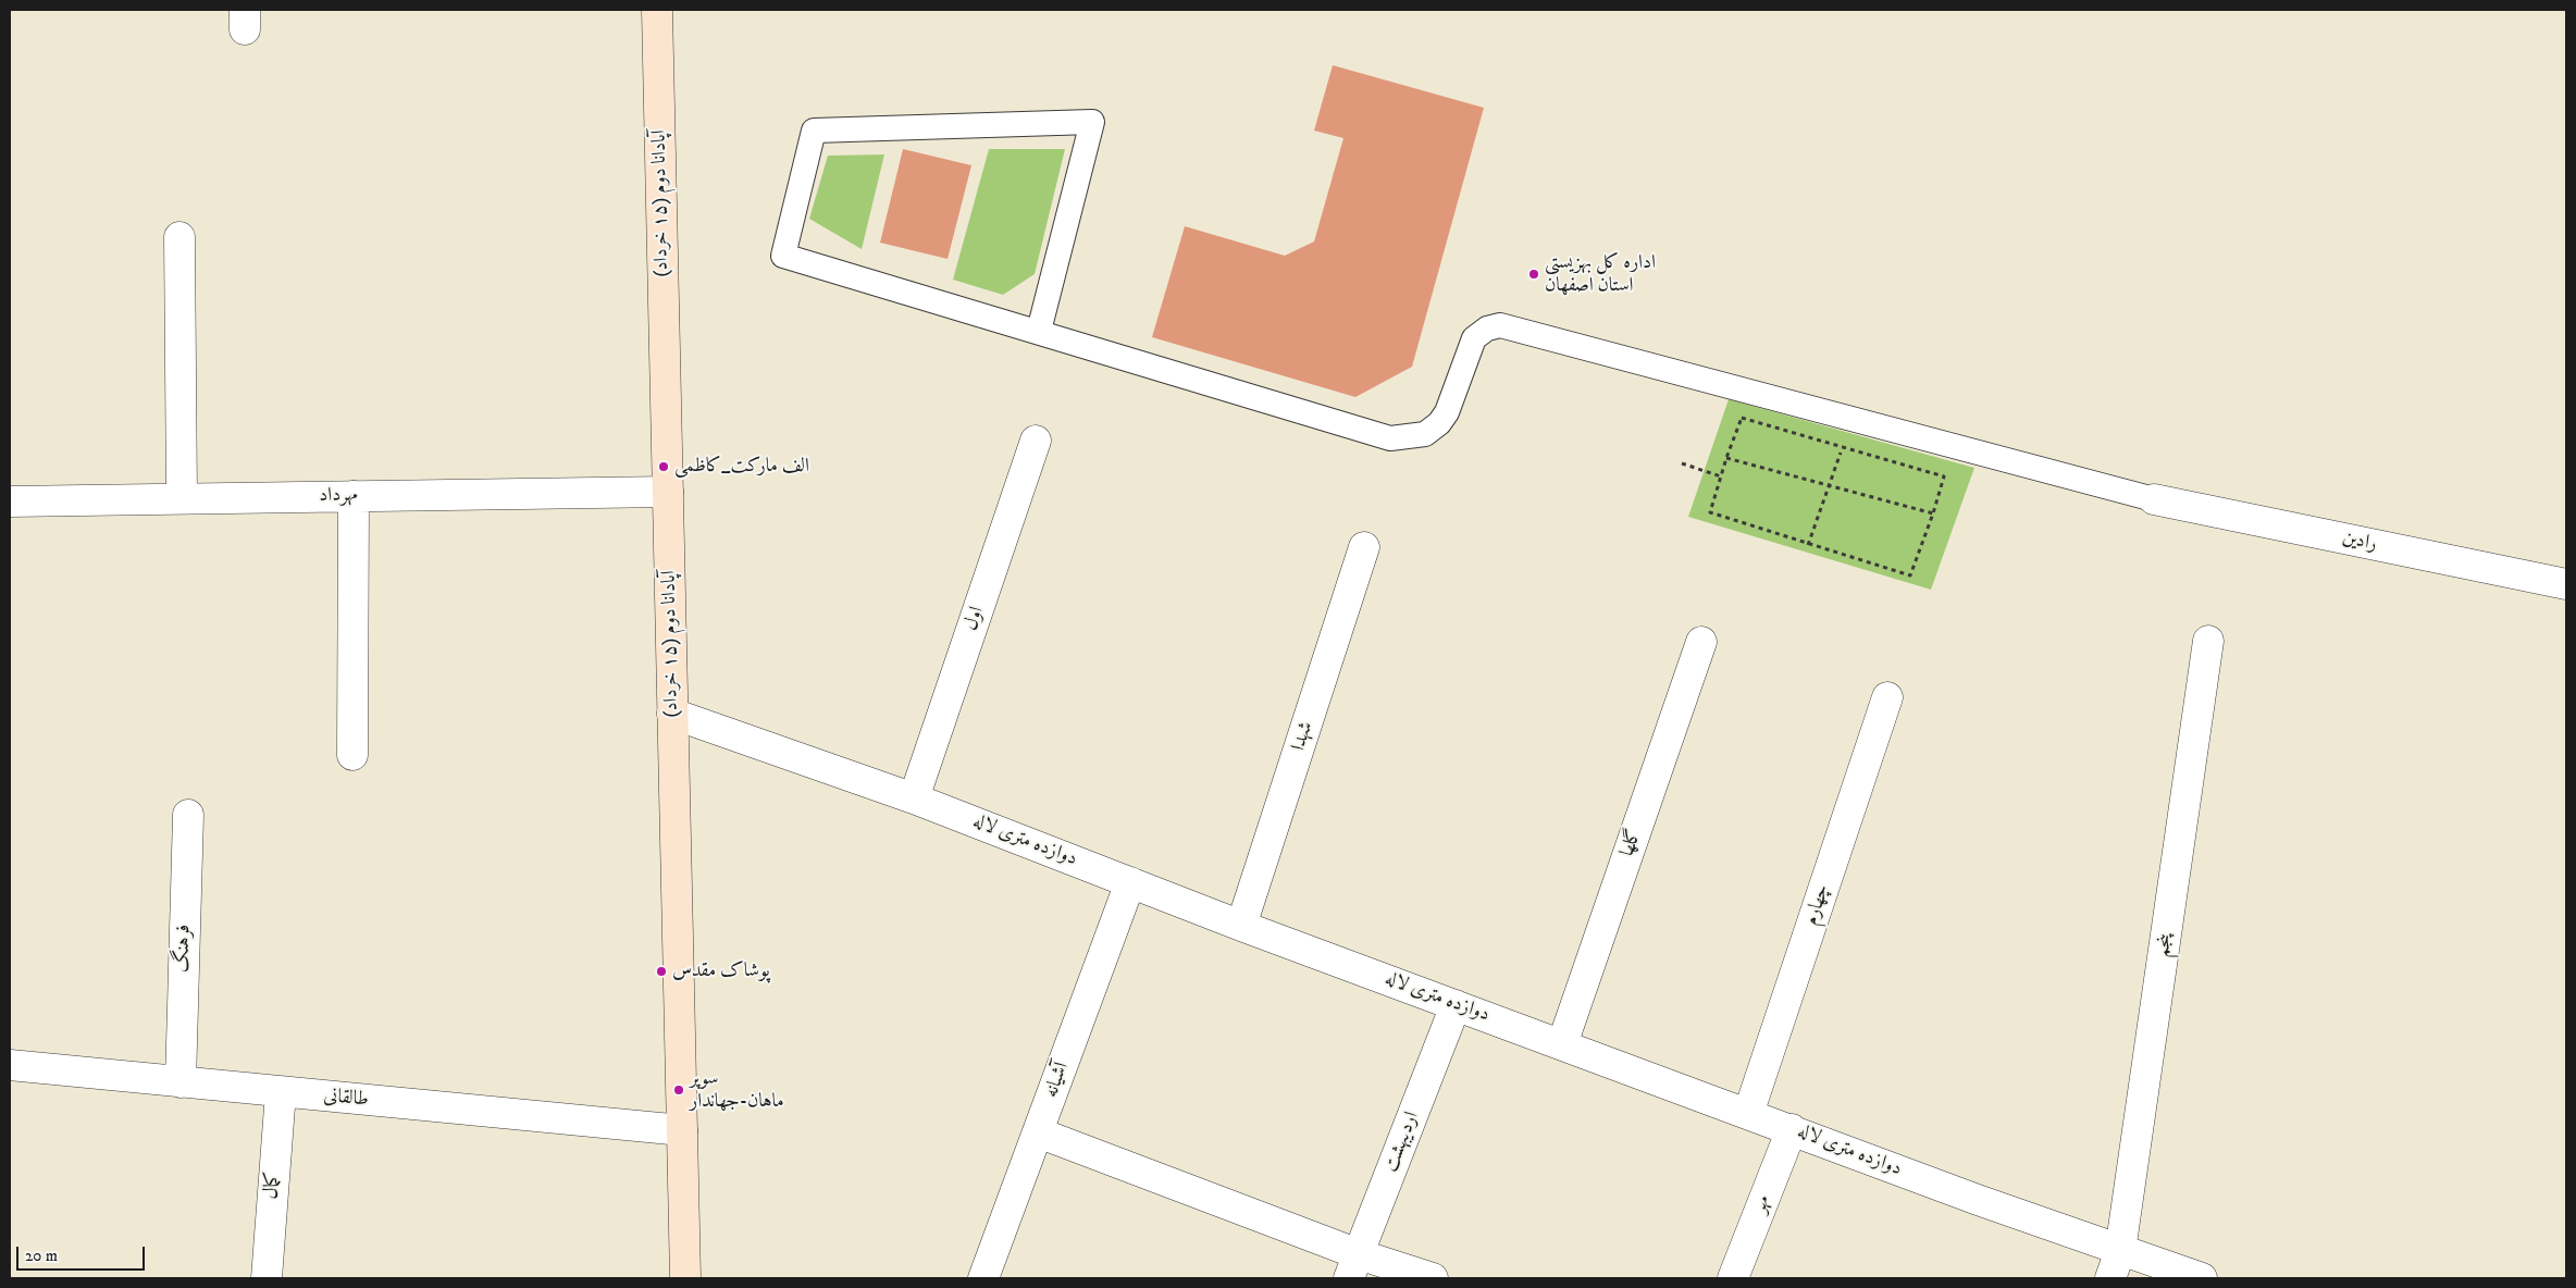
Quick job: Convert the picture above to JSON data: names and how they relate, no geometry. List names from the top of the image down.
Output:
{
  "streets": {
    "main road": ["آپادانا دوم (۱۵ خرداد)"],
    "street": [
      "مهرداد",
      "رادین",
      "اول",
      "شهدا",
      "دوازده متری لاله",
      "گلها",
      "چهارم",
      "پنجم",
      "فرهنگ",
      "آشیانه",
      "طالقانی",
      "اردیبهشت",
      "کمال",
      "مهر"
    ]
  },
  "crossings": [
    ["آپادانا دوم (۱۵ خرداد)", "مهرداد"],
    ["آپادانا دوم (۱۵ خرداد)", "دوازده متری لاله"],
    ["آپادانا دوم (۱۵ خرداد)", "طالقانی"],
    ["اول", "دوازده متری لاله"],
    ["شهدا", "دوازده متری لاله"],
    ["دوازده متری لاله", "گلها"],
    ["دوازده متری لاله", "چهارم"],
    ["دوازده متری لاله", "پنجم"],
    ["دوازده متری لاله", "آشیانه"],
    ["دوازده متری لاله", "اردیبهشت"],
    ["دوازده متری لاله", "مهر"],
    ["فرهنگ", "طالقانی"],
    ["طالقانی", "کمال"]
  ],
  "places": [
    "اداره کل بهزیستی استان اصفهان",
    "الف مارکت_کاظمی",
    "پوشاک مقدس",
    "سوپر ماهان-جهاندار"
  ],
  "scale_bar": "20 m"
}
